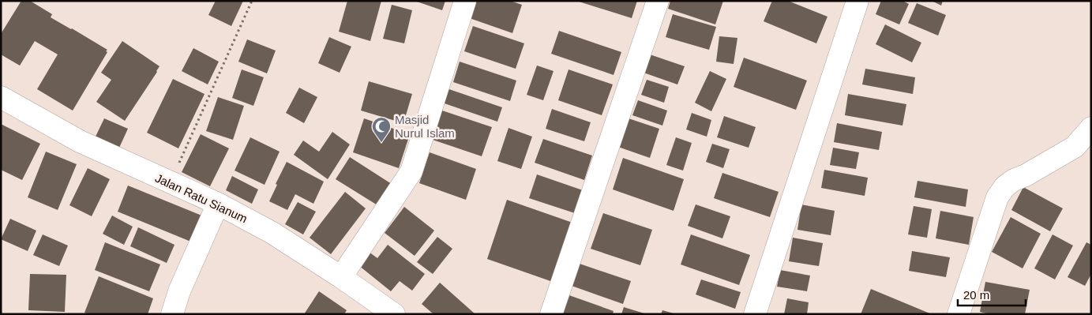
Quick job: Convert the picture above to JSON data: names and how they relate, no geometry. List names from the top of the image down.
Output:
{
  "streets": {
    "street": ["Jalan Ratu Sianum"]
  },
  "places": {
    "mosque": ["Masjid Nurul Islam"]
  },
  "scale_bar": "20 m"
}
